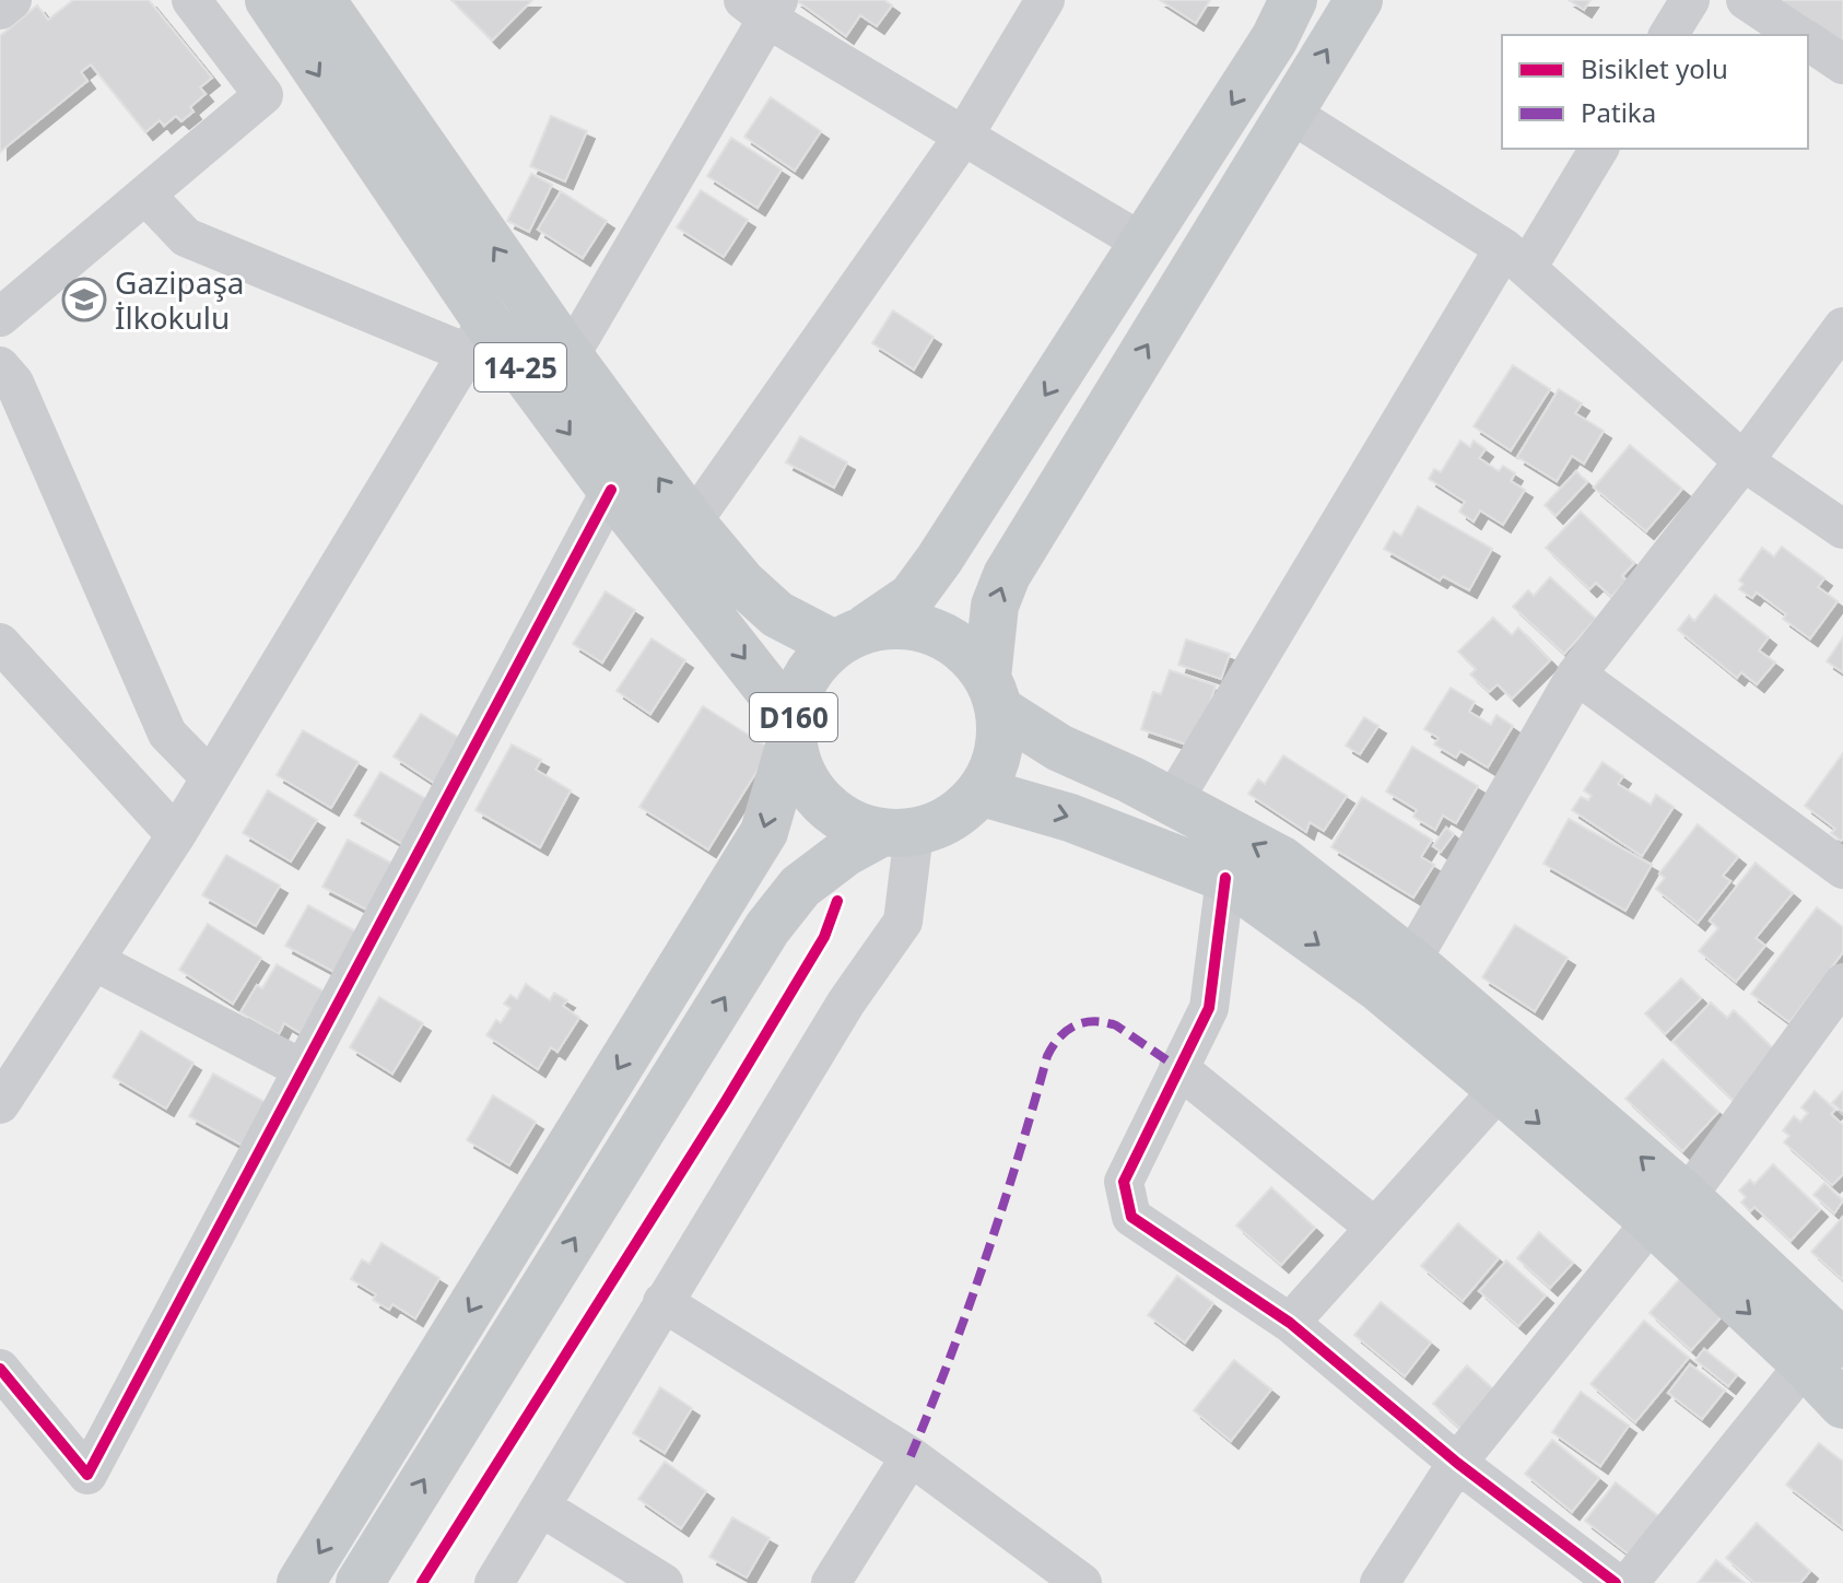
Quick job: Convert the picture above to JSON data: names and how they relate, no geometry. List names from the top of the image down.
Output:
{
  "streets": {
    "main road": ["14-25", "D160"]
  },
  "crossings": [
    ["14-25", "D160"]
  ],
  "places": {
    "school or university": ["Gazipaşa İlkokulu"]
  },
  "legend": ["Bisiklet yolu", "Patika"]
}
